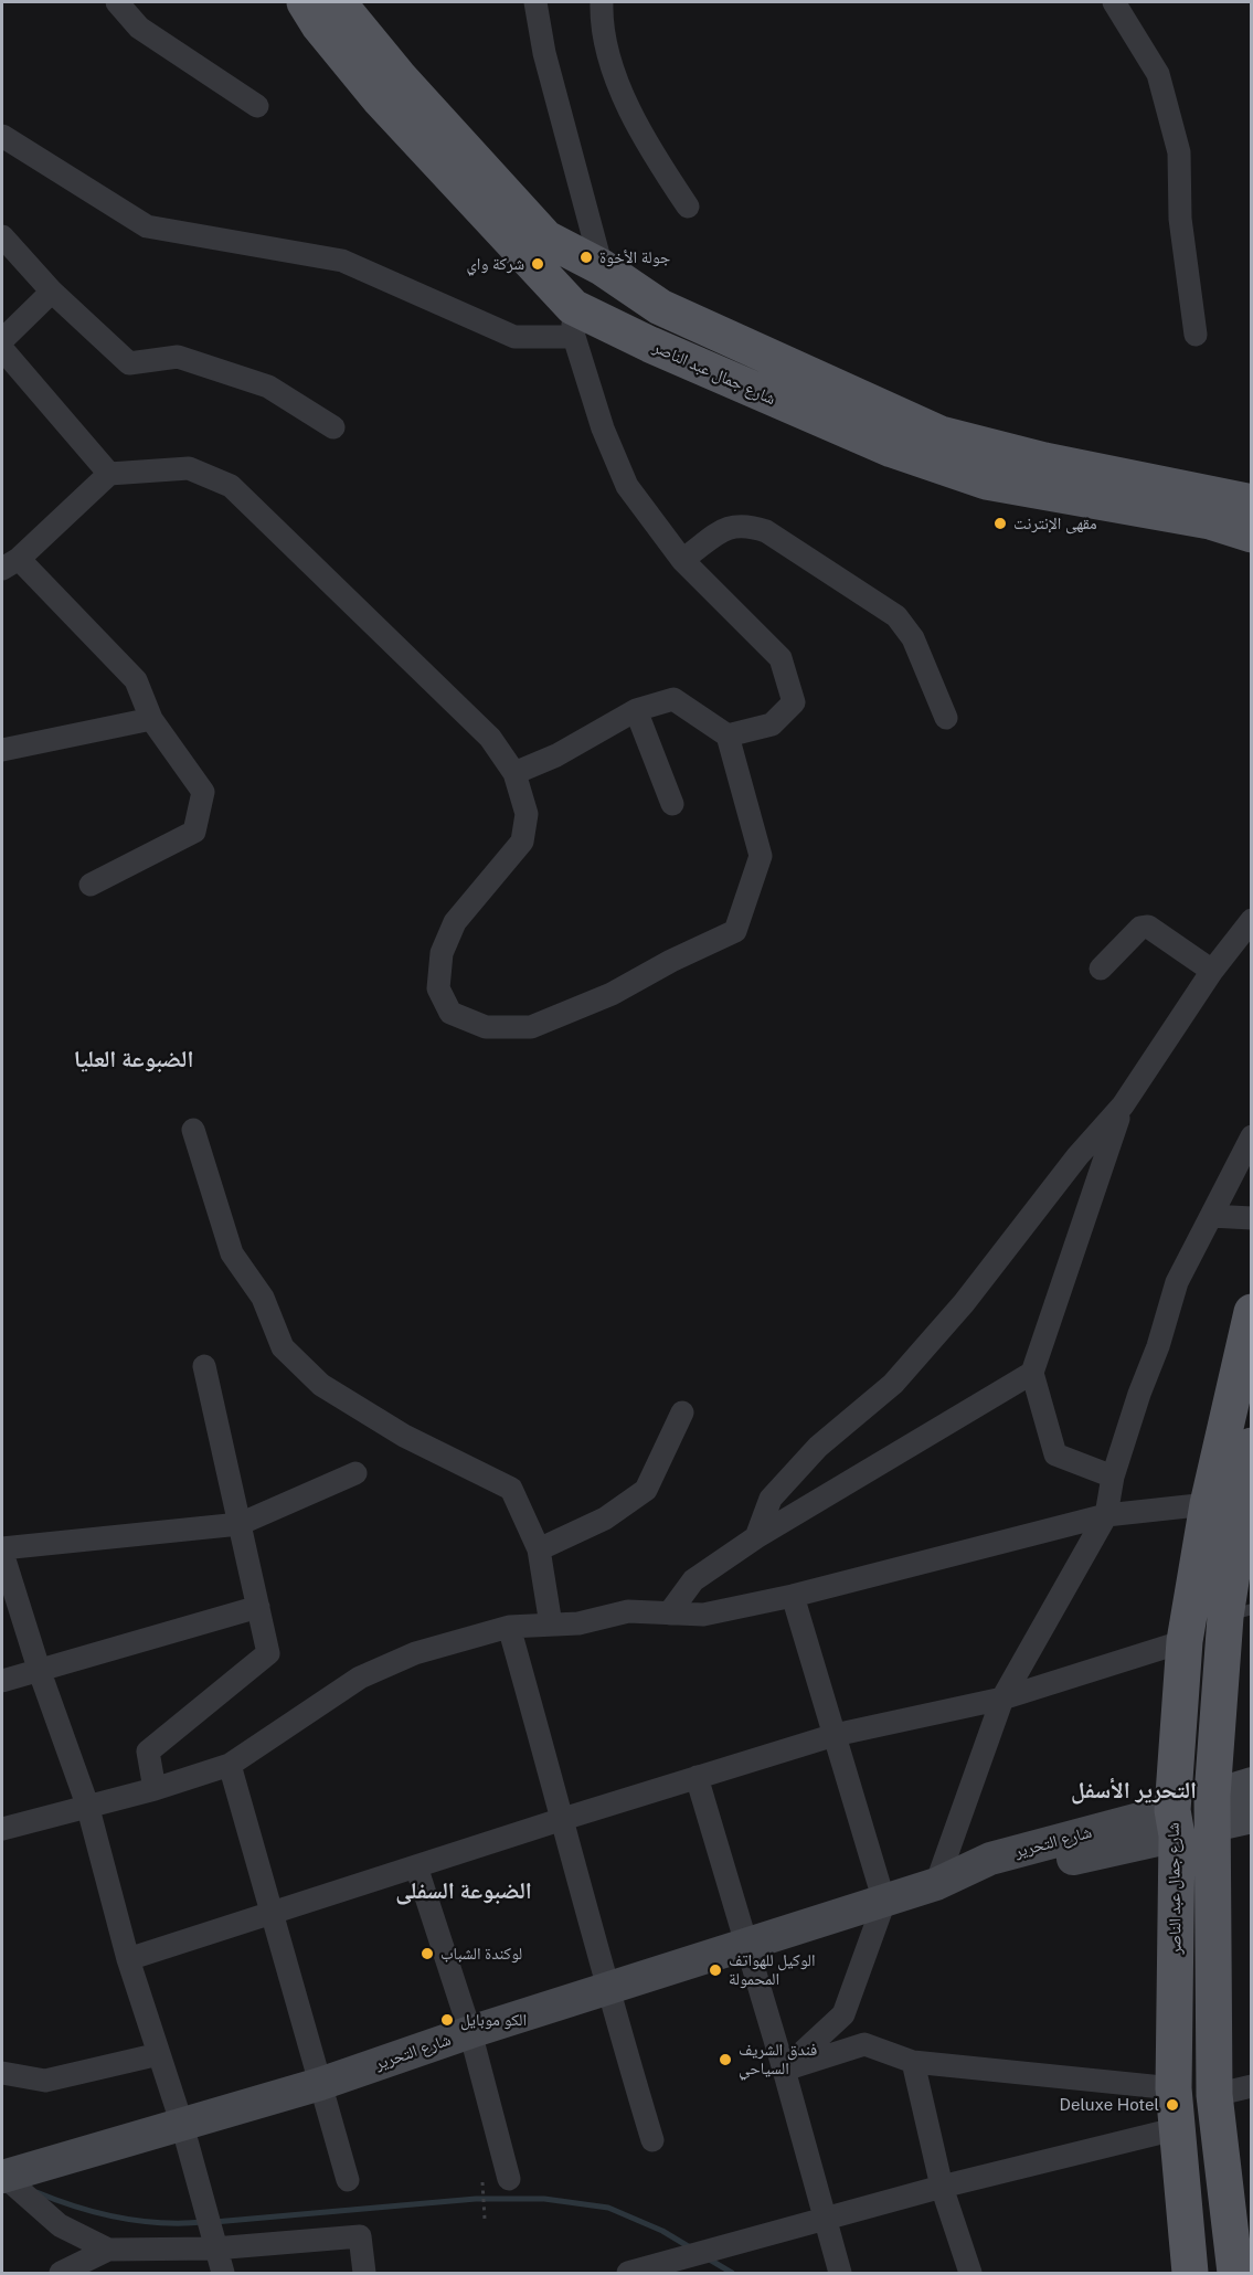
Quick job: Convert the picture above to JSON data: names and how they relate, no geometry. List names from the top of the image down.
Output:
{
  "streets": {
    "main road": ["شارع جمال عبد الناصر", "شارع التحرير"]
  },
  "crossings": [
    ["شارع جمال عبد الناصر", "شارع التحرير"]
  ],
  "districts": ["الضبوعة العليا", "التحرير الأسفل", "الضبوعة السفلى"],
  "places": [
    "جولة الأخوة",
    "شركة واي",
    "مقهى الإنترنت",
    "لوكندة الشباب",
    "الوكيل للهواتف المحمولة",
    "الكو موبايل",
    "فندق الشريف السياحي",
    "Deluxe Hotel"
  ]
}
